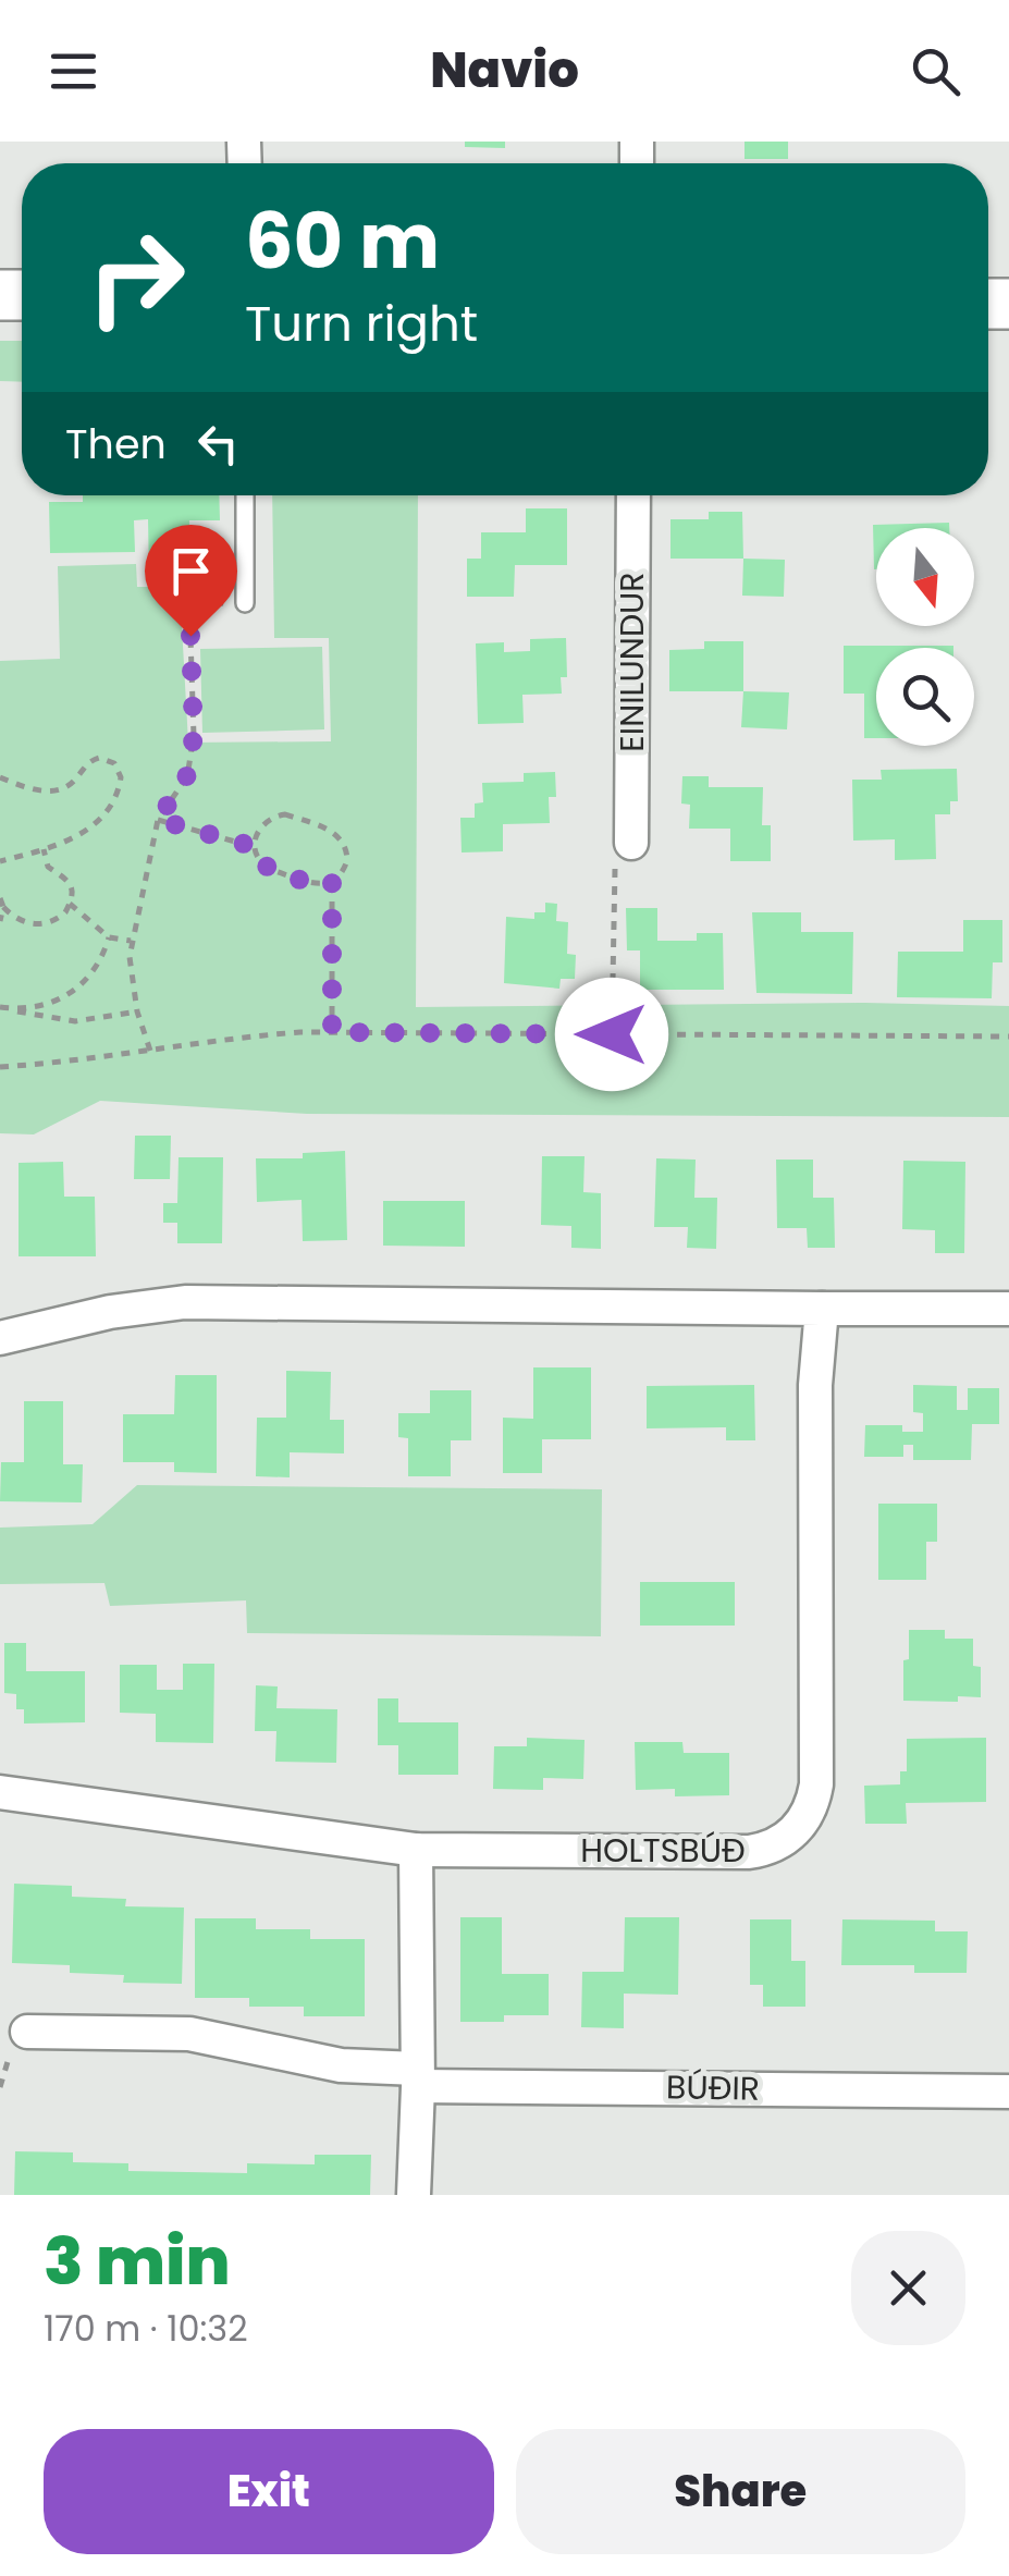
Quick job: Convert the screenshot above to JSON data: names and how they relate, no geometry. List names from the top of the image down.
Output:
{
  "streets": {
    "street": ["EINILUNDUR", "HOLTSBÚÐ", "BÚÐIR"]
  },
  "north": "bottom",
  "page": {
    "header": "Navio",
    "turn": ["60 m", "Turn right"],
    "then": "Then",
    "heading": ["3 min", "170 m · 10:32"],
    "buttons": ["Exit", "Share"]
  }
}
